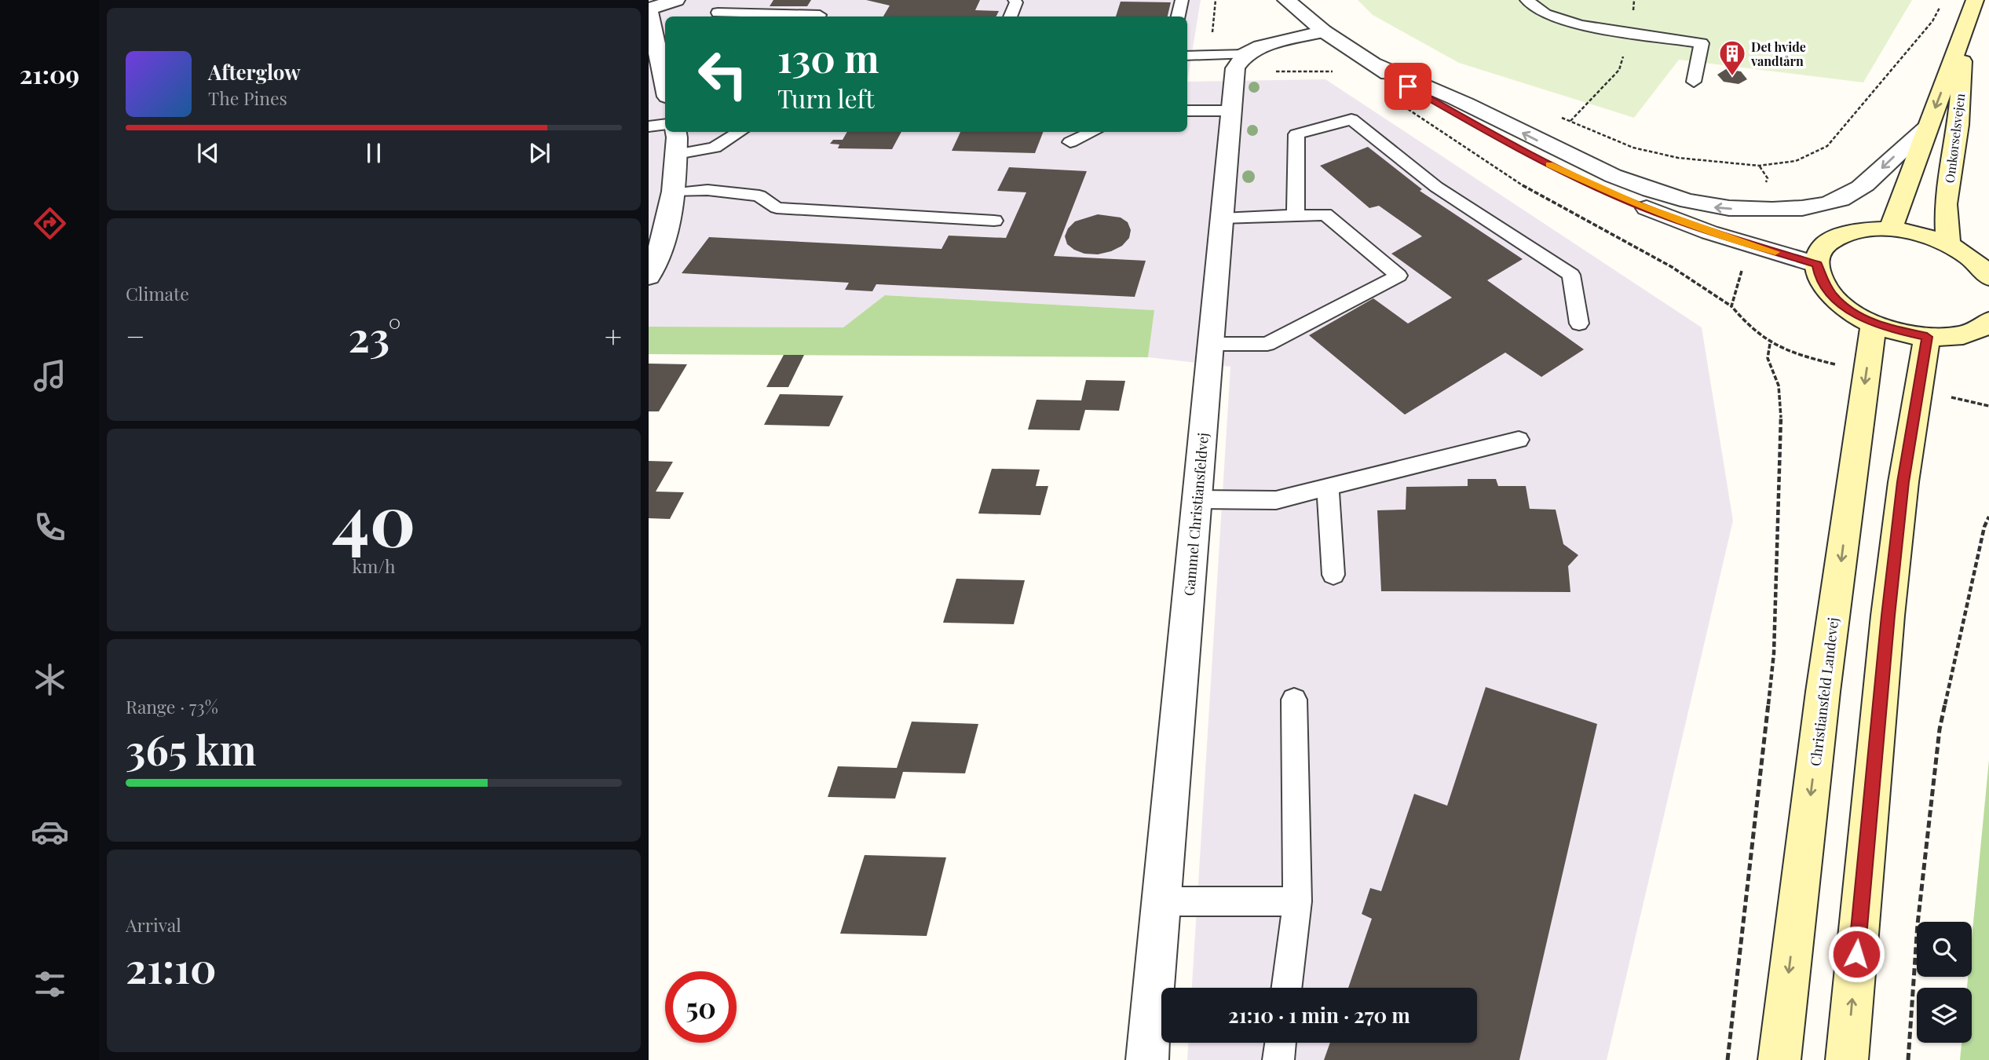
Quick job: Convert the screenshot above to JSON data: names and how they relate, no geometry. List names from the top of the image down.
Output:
{
  "streets": {
    "main road": ["Omkørselsvejen", "Christiansfeld Landevej"],
    "street": ["Gammel Christiansfeldvej"]
  },
  "places": {
    "building": ["Det hvide vandtårn"]
  },
  "page": {
    "tabs": "21:09",
    "turn": ["130 m", "Turn left"],
    "song": ["Afterglow", "The Pines"],
    "tile": [
      "Climate",
      ["40", "km/h"],
      ["Range · 73%", "365 km"],
      ["Arrival", "21:10"]
    ],
    "heat": ["−", "23°", "+"],
    "limit": "50",
    "trip": "21:10 · 1 min · 270 m"
  }
}
